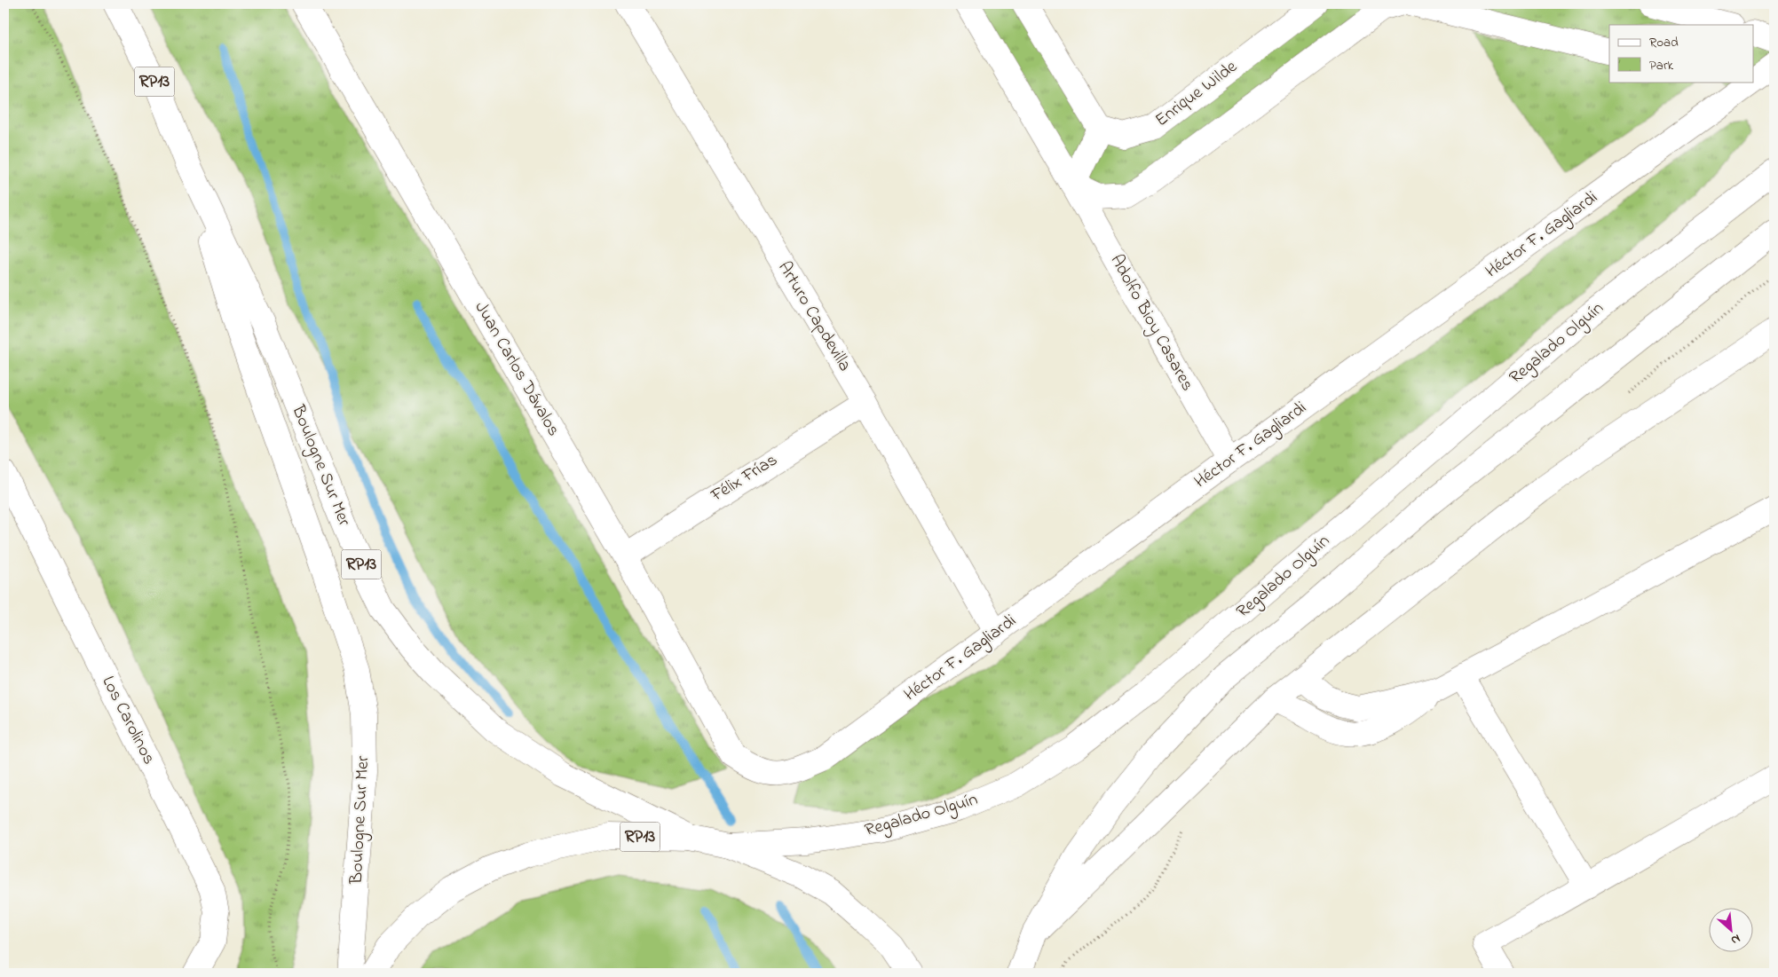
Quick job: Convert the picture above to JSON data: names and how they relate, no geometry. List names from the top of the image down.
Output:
{
  "streets": {
    "street": [
      "RP13",
      "Enrique Wilde",
      "Héctor F. Gagliardi",
      "Arturo Capdevilla",
      "Adolfo Bioy Casares",
      "Regalado Olguín",
      "Juan Carlos Dávalos",
      "Boulogne Sur Mer",
      "Félix Frías",
      "Los Carolinos"
    ]
  },
  "crossings": [
    ["RP13", "Regalado Olguín"],
    ["RP13", "Boulogne Sur Mer"],
    ["Héctor F. Gagliardi", "Arturo Capdevilla"],
    ["Héctor F. Gagliardi", "Adolfo Bioy Casares"],
    ["Héctor F. Gagliardi", "Juan Carlos Dávalos"],
    ["Arturo Capdevilla", "Félix Frías"],
    ["Juan Carlos Dávalos", "Félix Frías"]
  ],
  "legend": ["Road", "Park"],
  "north": "bottom right"
}
